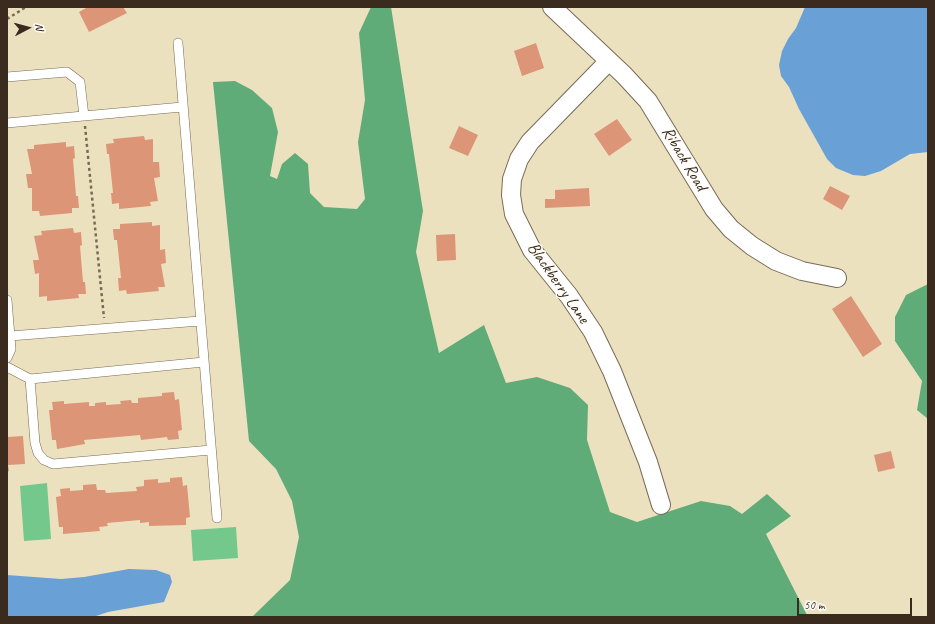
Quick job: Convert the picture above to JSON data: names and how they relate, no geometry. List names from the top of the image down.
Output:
{
  "streets": {
    "street": ["Riback Road", "Blackberry Lane"]
  },
  "crossings": [
    ["Riback Road", "Blackberry Lane"]
  ],
  "scale_bar": "50 m",
  "north": "right"
}
